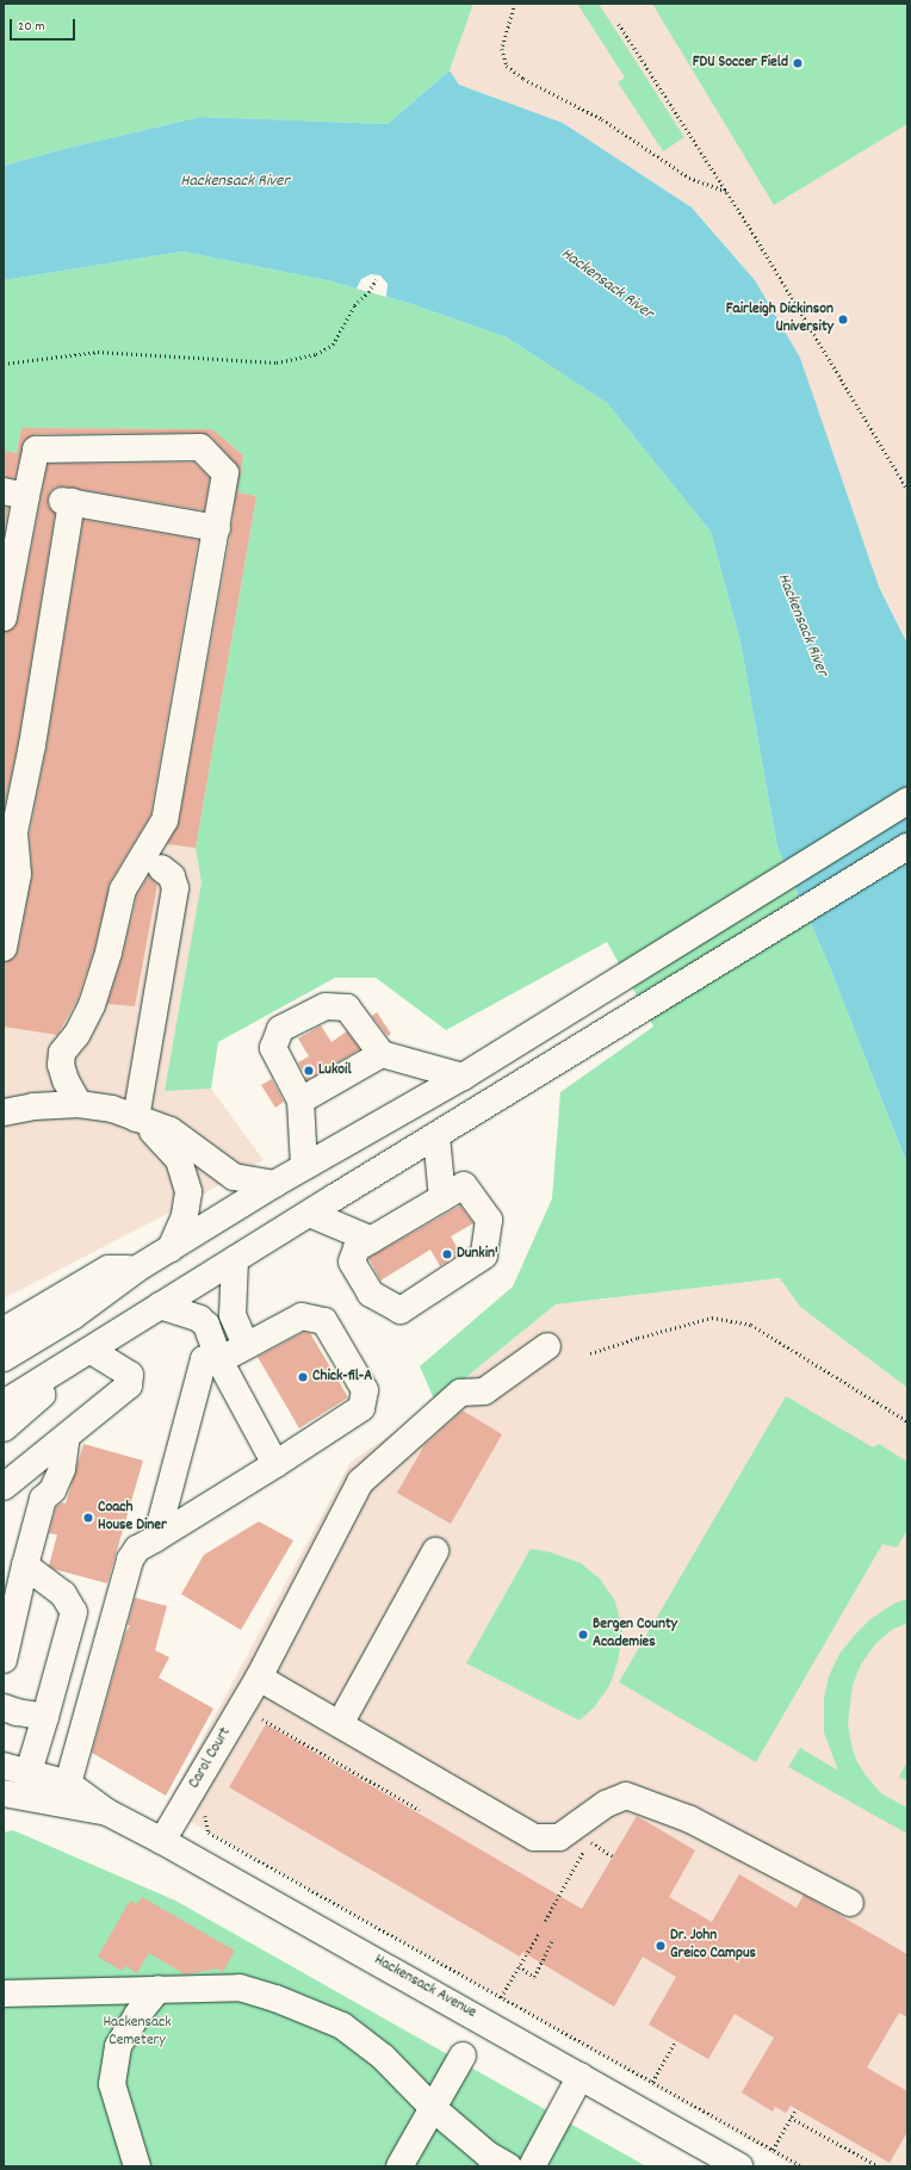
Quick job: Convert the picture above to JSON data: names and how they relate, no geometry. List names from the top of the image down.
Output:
{
  "streets": {
    "main road": ["Carol Court", "Hackensack Avenue"]
  },
  "crossings": [
    ["Carol Court", "Hackensack Avenue"]
  ],
  "water": ["Hackensack River"],
  "parks": ["Hackensack Cemetery"],
  "places": [
    "FDU Soccer Field",
    "Fairleigh Dickinson University",
    "Lukoil",
    "Dunkin'",
    "Chick-fil-A",
    "Coach House Diner",
    "Bergen County Academies",
    "Dr. John Greico Campus"
  ],
  "scale_bar": "20 m"
}
